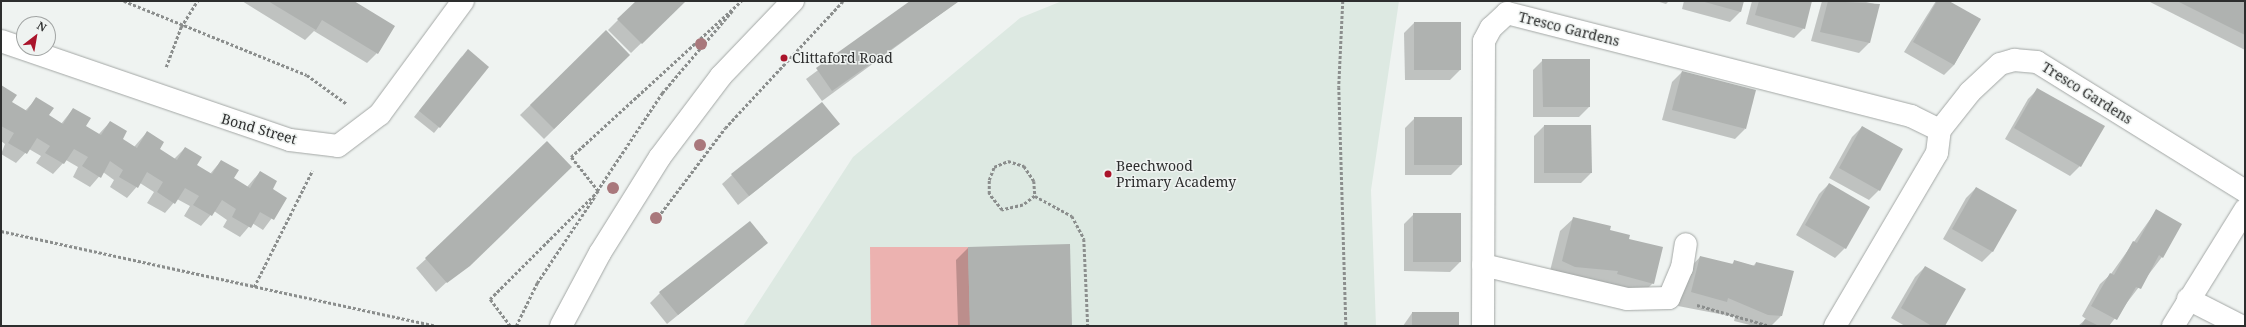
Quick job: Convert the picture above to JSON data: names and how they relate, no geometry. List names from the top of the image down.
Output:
{
  "streets": {
    "street": ["Tresco Gardens", "Bond Street"]
  },
  "places": ["Clittaford Road", "Beechwood Primary Academy"],
  "north": "top right"
}
